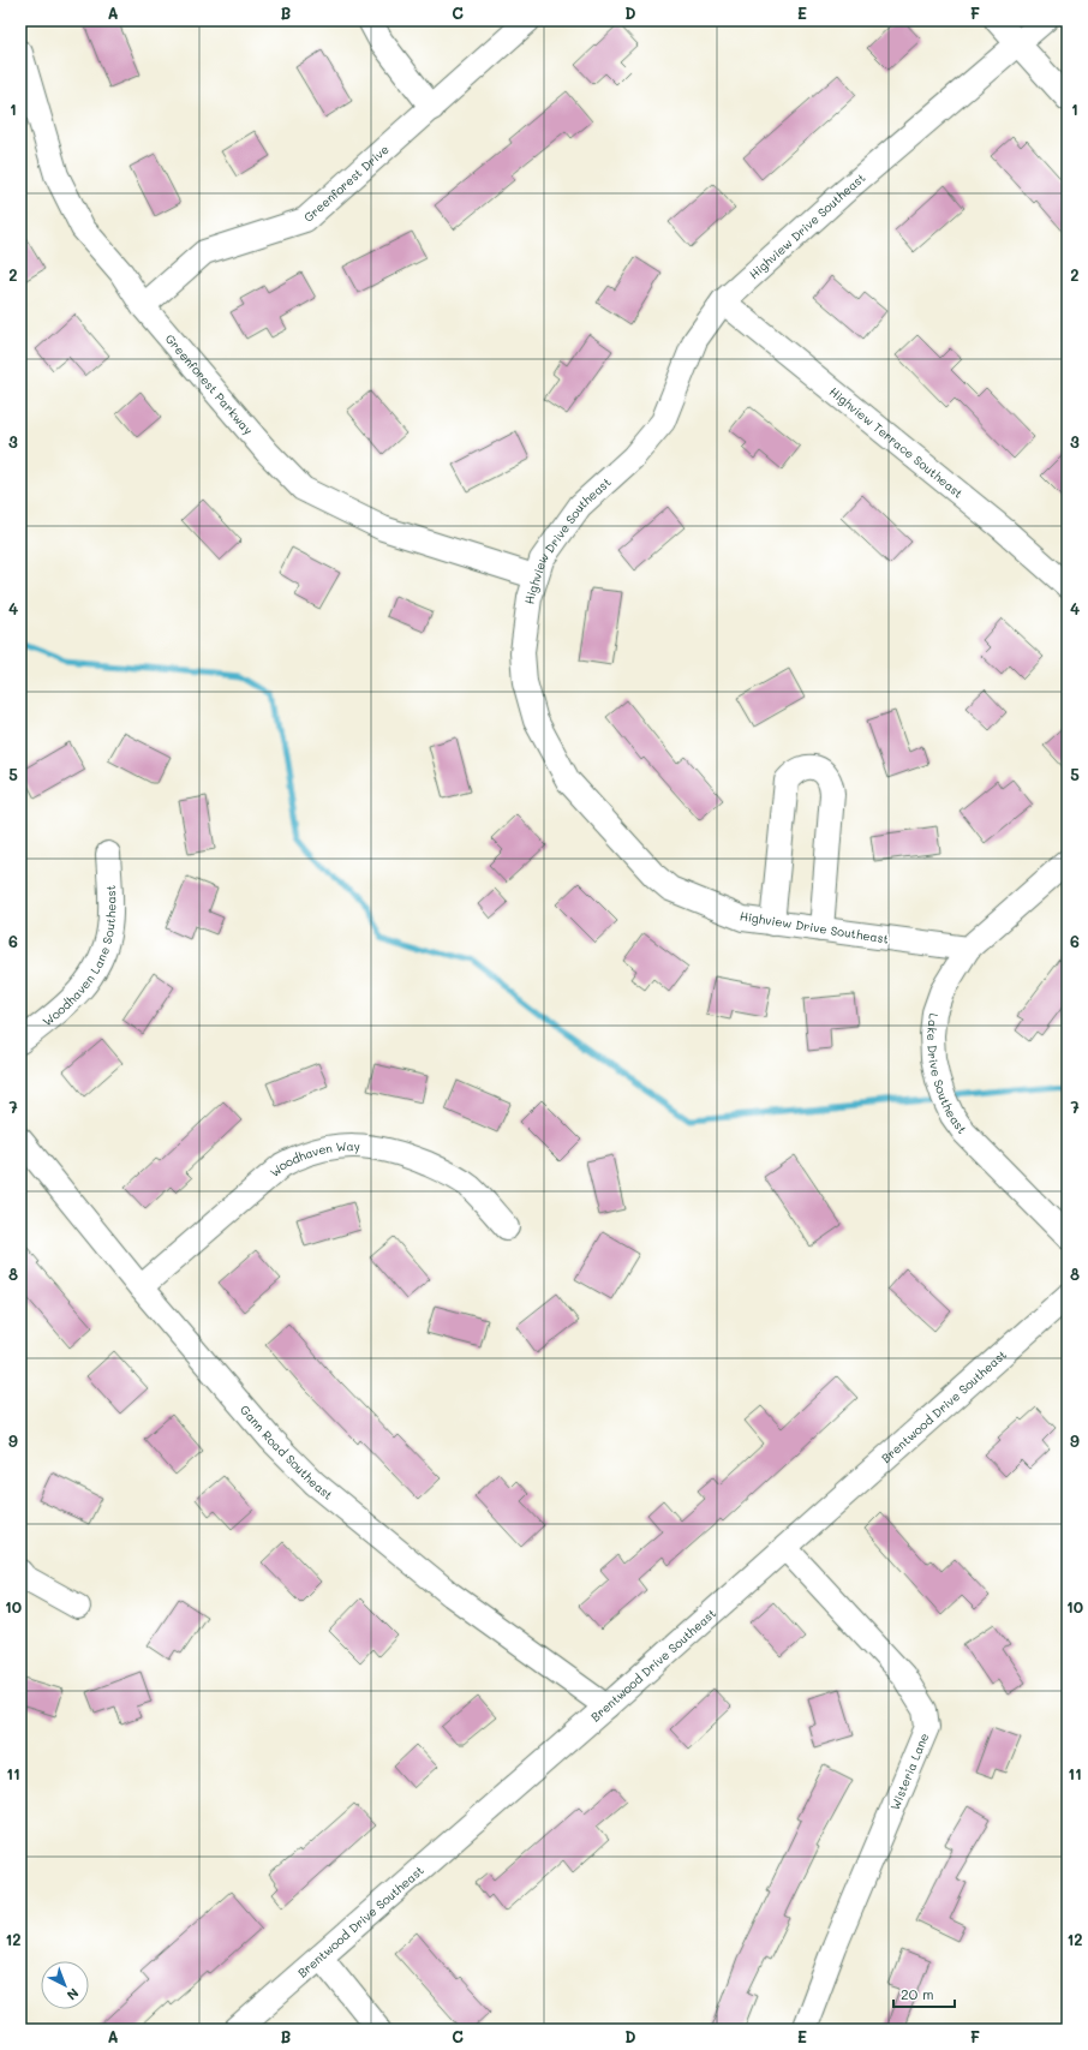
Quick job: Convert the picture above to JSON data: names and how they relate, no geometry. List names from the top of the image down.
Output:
{
  "streets": {
    "street": [
      "Greenforest Drive",
      "Highview Drive Southeast",
      "Greenforest Parkway",
      "Highview Terrace Southeast",
      "Woodhaven Lane Southeast",
      "Lake Drive Southeast",
      "Woodhaven Way",
      "Brentwood Drive Southeast",
      "Gann Road Southeast",
      "Wisteria Lane"
    ]
  },
  "crossings": [
    ["Greenforest Drive", "Greenforest Parkway"],
    ["Highview Drive Southeast", "Greenforest Parkway"],
    ["Highview Drive Southeast", "Highview Terrace Southeast"],
    ["Highview Drive Southeast", "Lake Drive Southeast"],
    ["Woodhaven Way", "Gann Road Southeast"],
    ["Brentwood Drive Southeast", "Gann Road Southeast"],
    ["Brentwood Drive Southeast", "Wisteria Lane"]
  ],
  "scale_bar": "20 m",
  "north": "bottom right",
  "grid": {
    "columns": [
      "A",
      "B",
      "C",
      "D",
      "E",
      "F"
    ],
    "rows": [
      "1",
      "2",
      "3",
      "4",
      "5",
      "6",
      "7",
      "8",
      "9",
      "10",
      "11",
      "12"
    ]
  }
}
